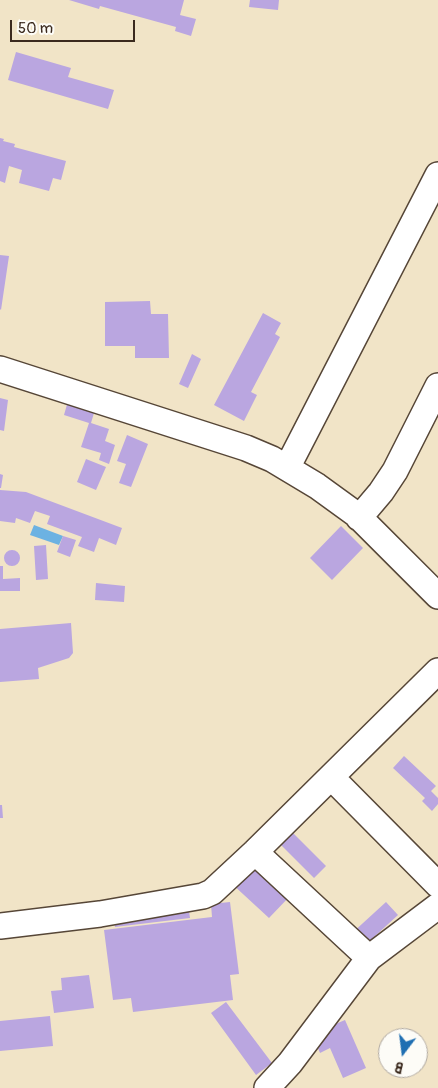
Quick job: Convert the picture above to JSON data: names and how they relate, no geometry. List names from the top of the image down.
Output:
{
  "scale_bar": "50 m",
  "north": "bottom"
}
